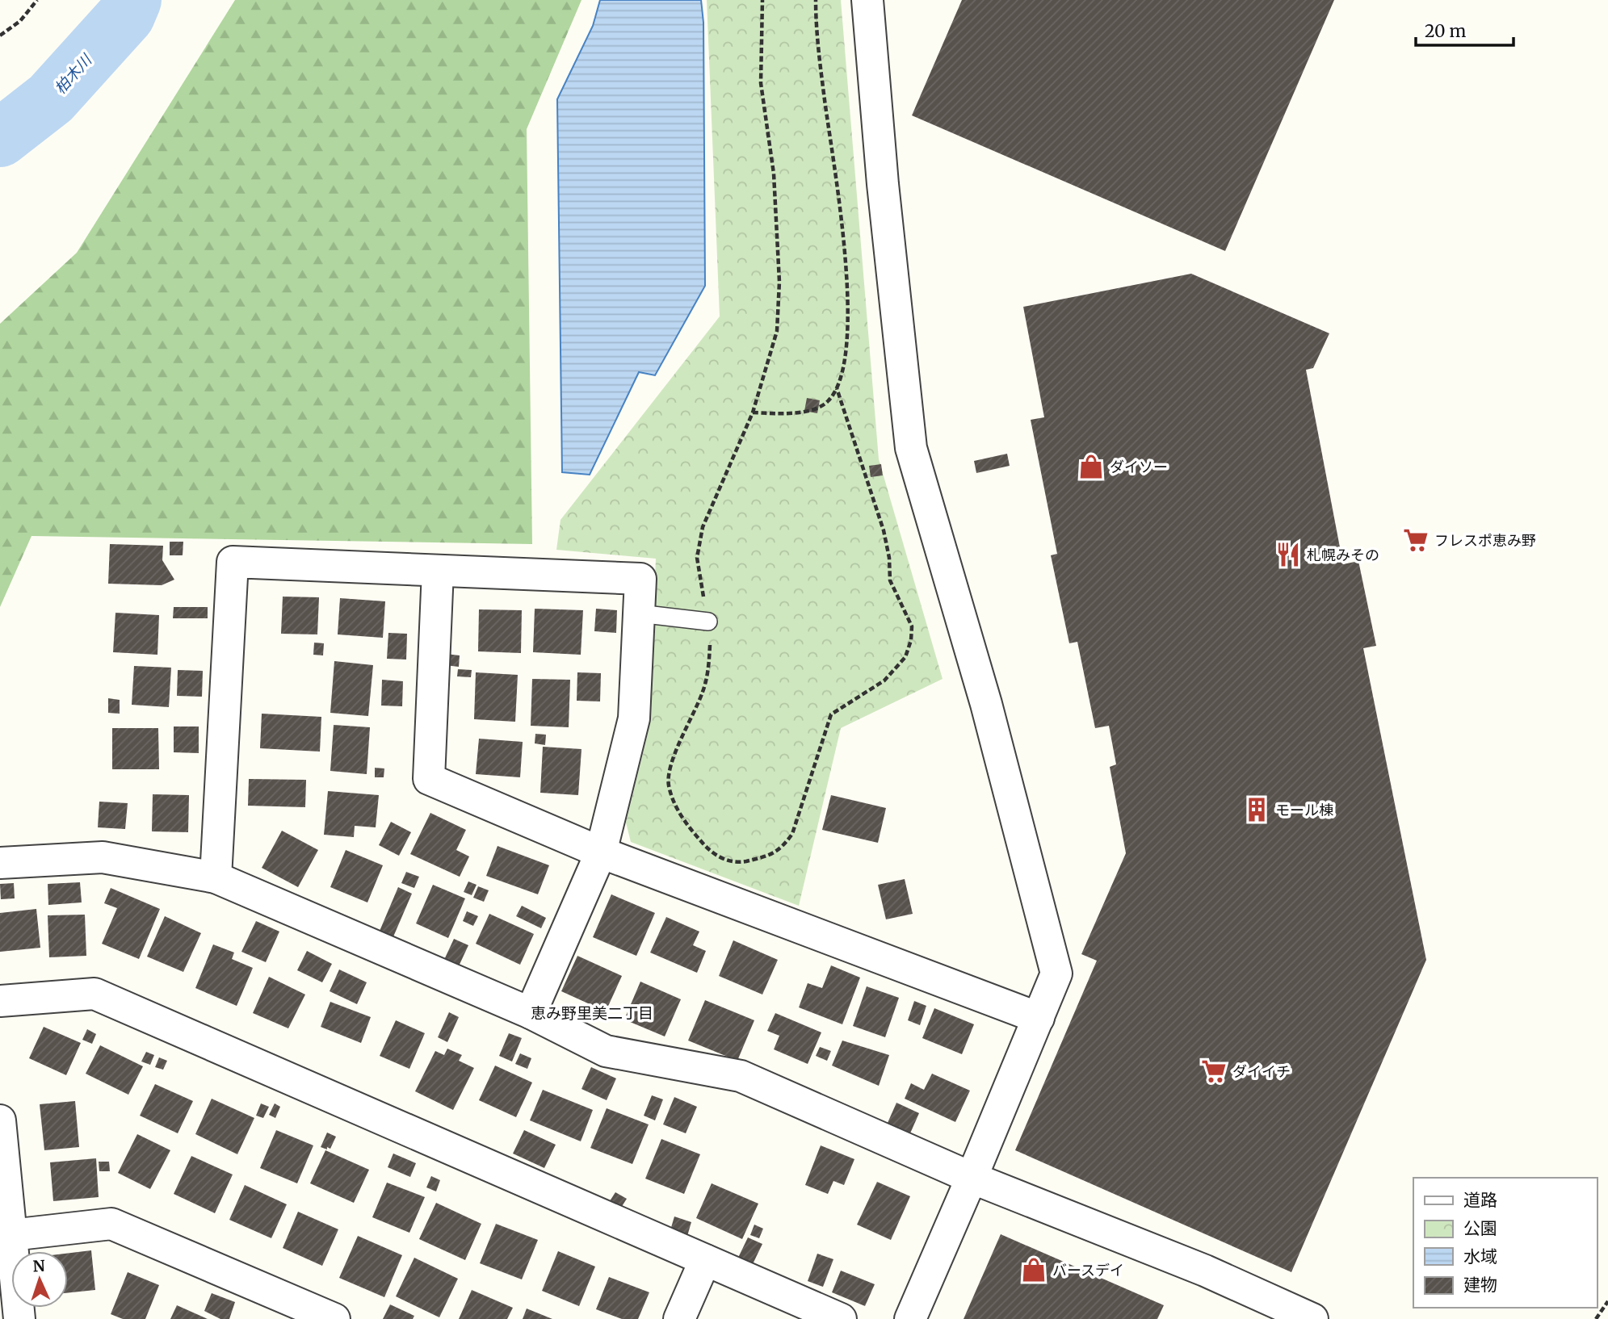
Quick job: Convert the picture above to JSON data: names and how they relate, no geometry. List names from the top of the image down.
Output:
{
  "districts": ["恵み野里美二丁目"],
  "water": ["柏木川"],
  "places": {
    "shop": ["ダイソー", "バースデイ"],
    "supermarket": ["フレスポ恵み野", "ダイイチ"],
    "restaurant": ["札幌みその"],
    "building": ["モール棟"]
  },
  "legend": [
    "道路",
    "公園",
    "水域",
    "建物"
  ],
  "scale_bar": "20 m",
  "north": "top"
}
